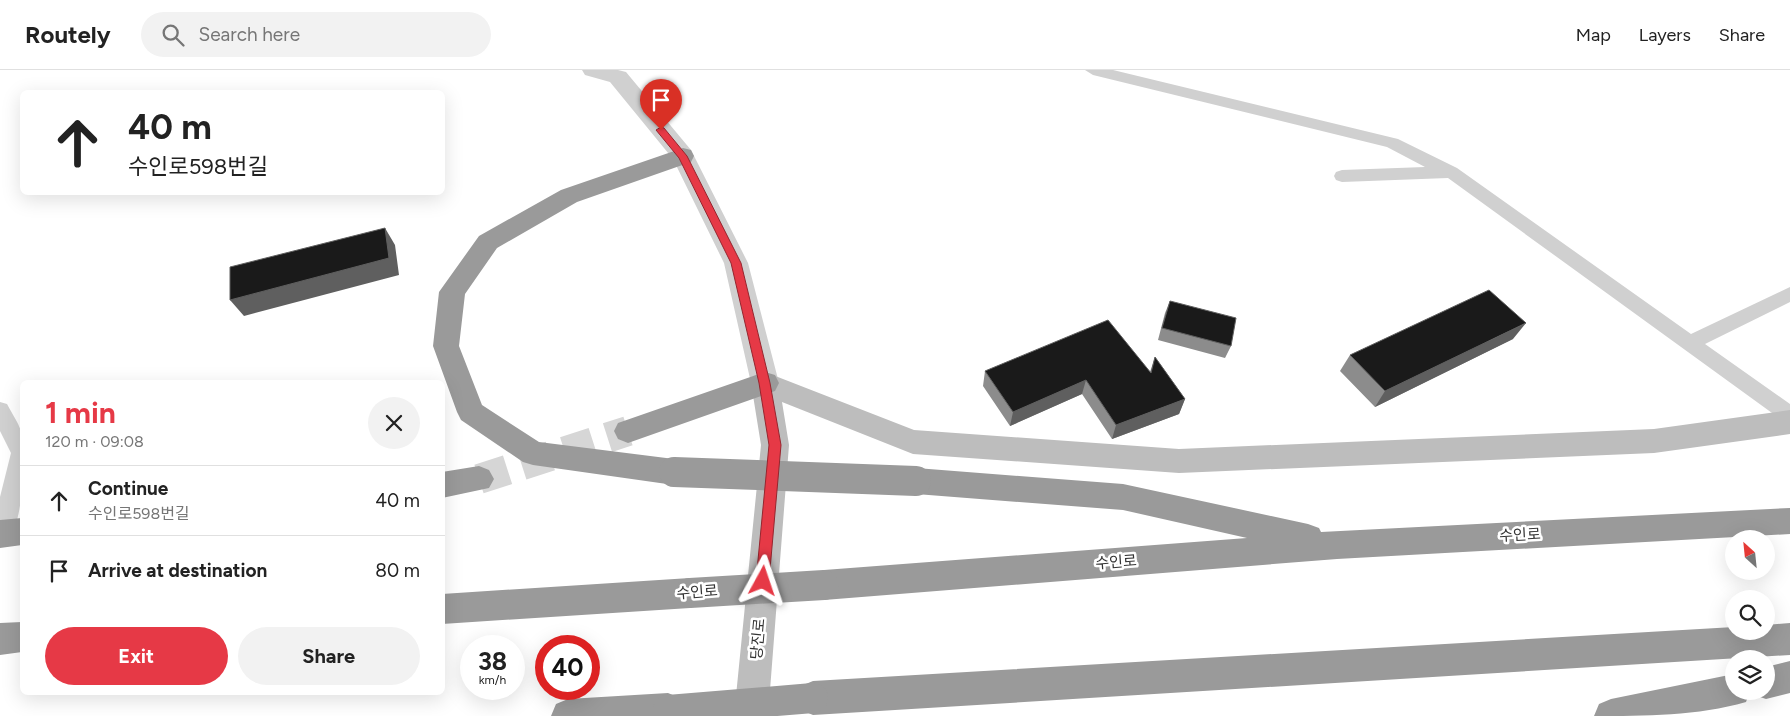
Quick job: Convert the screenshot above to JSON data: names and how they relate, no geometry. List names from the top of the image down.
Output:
{
  "streets": {
    "highway": ["수인로"],
    "street": ["당진로"]
  },
  "north": "top left",
  "page": {
    "header": "Routely",
    "search": "Search here",
    "nav": ["Map", "Layers", "Share"],
    "turn": ["40 m", "수인로598번길"],
    "heading": ["1 min", "120 m · 09:08"],
    "list": [
      {
        "name": "Continue",
        "note": "수인로598번길",
        "value": "40 m"
      },
      {
        "name": "Arrive at destination",
        "value": "80 m"
      }
    ],
    "buttons": ["Exit", "Share"],
    "speed": "38 km/h",
    "limit": "40"
  }
}
